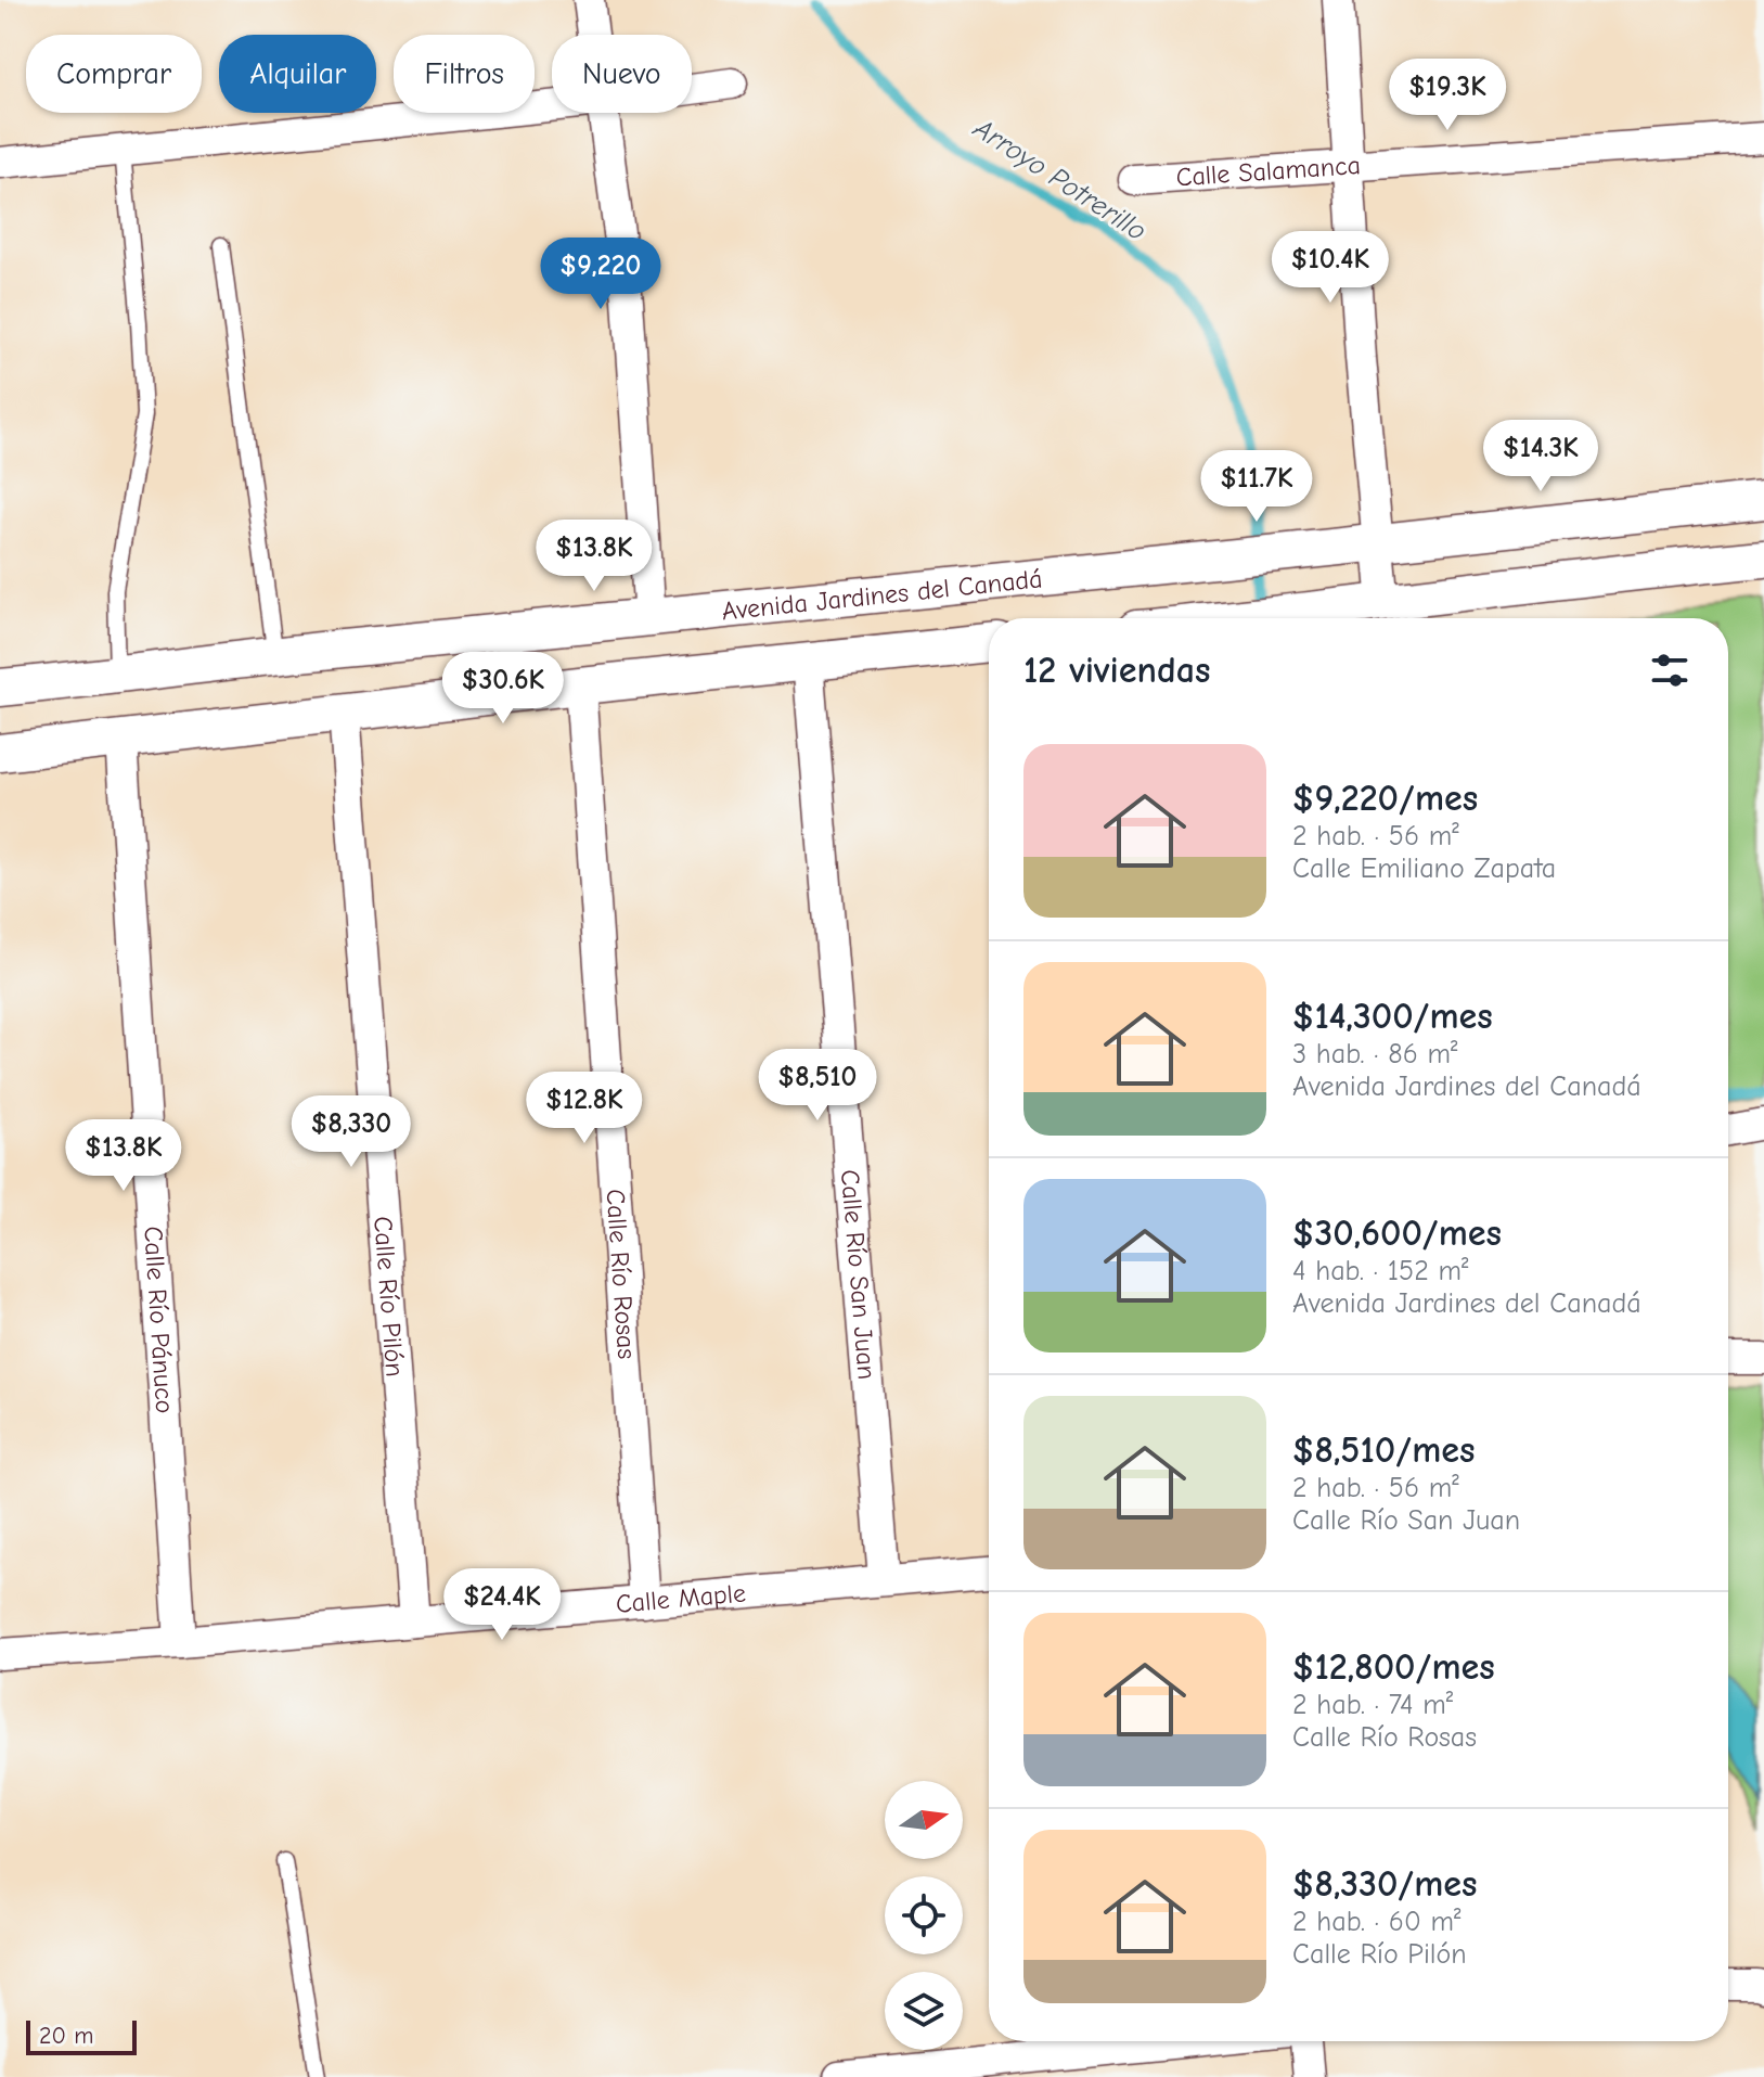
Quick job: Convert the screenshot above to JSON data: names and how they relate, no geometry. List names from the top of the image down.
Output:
{
  "streets": {
    "street": [
      "Calle Salamanca",
      "Avenida Jardines del Canadá",
      "Calle Río Rosas",
      "Calle Río San Juan",
      "Calle Río Pilón",
      "Calle Río Pánuco",
      "Calle Maple"
    ]
  },
  "crossings": [
    ["Calle Río Rosas", "Calle Maple"],
    ["Calle Río San Juan", "Calle Maple"],
    ["Calle Río Pilón", "Calle Maple"],
    ["Calle Río Pánuco", "Calle Maple"]
  ],
  "water": ["Arroyo Potrerillo"],
  "scale_bar": "20 m",
  "north": "right",
  "page": {
    "chip": [
      "Comprar",
      "Alquilar",
      "Filtros",
      "Nuevo"
    ],
    "price": [
      "$19.3K",
      "$10.4K",
      "$9,220",
      "$14.3K",
      "$11.7K",
      "$13.8K",
      "$30.6K",
      "$8,510",
      "$12.8K",
      "$8,330",
      "$13.8K",
      "$24.4K"
    ],
    "heading": "12 viviendas",
    "list": [
      {
        "name": "$9,220/mes",
        "note": "2 hab. · 56 m² · Calle Emiliano Zapata"
      },
      {
        "name": "$14,300/mes",
        "note": "3 hab. · 86 m² · Avenida Jardines del Canadá"
      },
      {
        "name": "$30,600/mes",
        "note": "4 hab. · 152 m² · Avenida Jardines del Canadá"
      },
      {
        "name": "$8,510/mes",
        "note": "2 hab. · 56 m² · Calle Río San Juan"
      },
      {
        "name": "$12,800/mes",
        "note": "2 hab. · 74 m² · Calle Río Rosas"
      },
      {
        "name": "$8,330/mes",
        "note": "2 hab. · 60 m² · Calle Río Pilón"
      }
    ],
    "scale": "20 m"
  }
}
